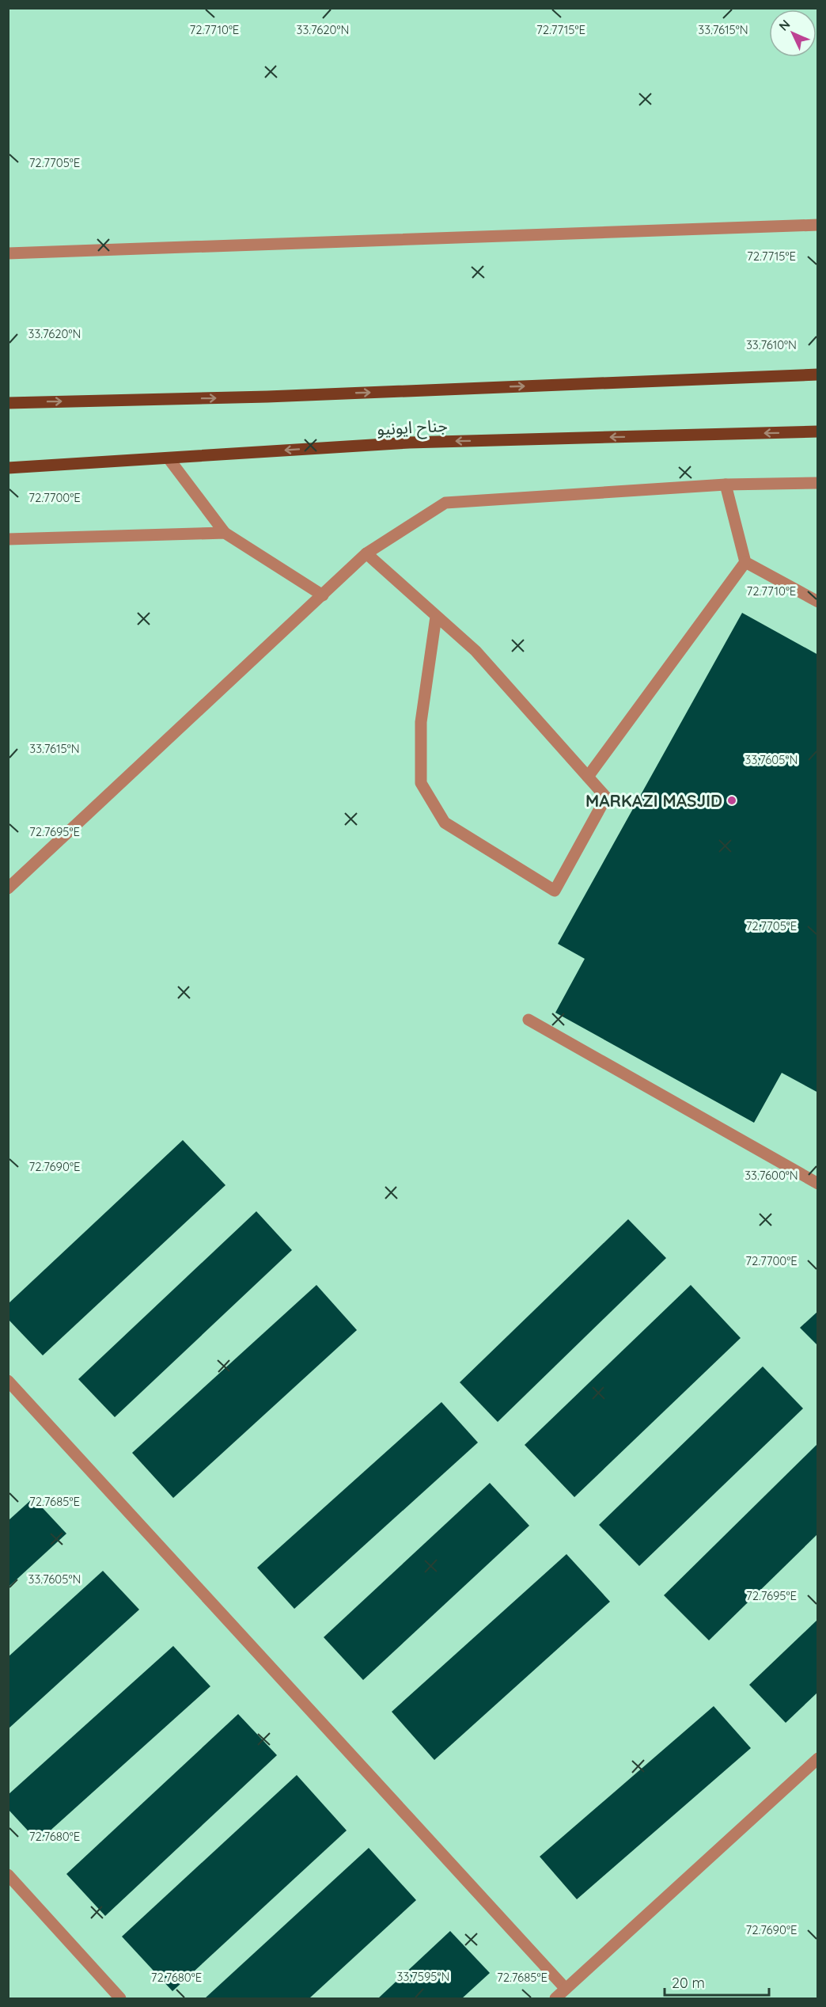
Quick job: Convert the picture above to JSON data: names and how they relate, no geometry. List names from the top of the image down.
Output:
{
  "streets": {
    "main road": ["جناح ایونیو"]
  },
  "places": ["MARKAZI MASJID"],
  "scale_bar": "20 m",
  "north": "top left",
  "coordinates": [
    "72.7710°E",
    "72.7715°E",
    "33.7620°N",
    "33.7615°N",
    "72.7705°E",
    "33.7610°N",
    "72.7700°E",
    "33.7605°N",
    "72.7695°E",
    "72.7690°E",
    "33.7600°N",
    "72.7685°E",
    "72.7680°E",
    "33.7595°N"
  ]
}
